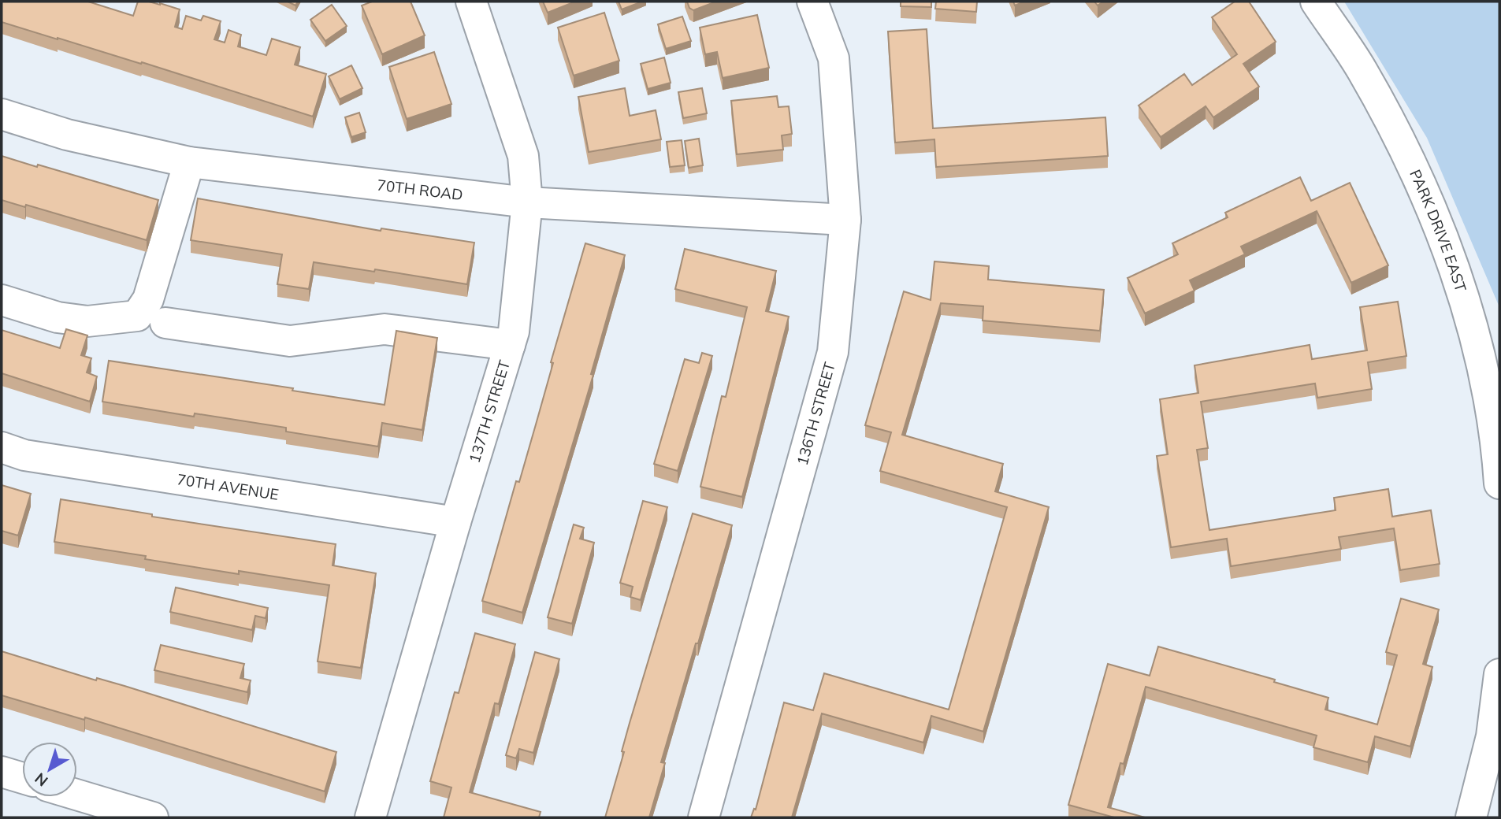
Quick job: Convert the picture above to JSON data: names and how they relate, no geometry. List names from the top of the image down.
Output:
{
  "streets": {
    "street": [
      "70TH ROAD",
      "PARK DRIVE EAST",
      "137TH STREET",
      "136TH STREET",
      "70TH AVENUE"
    ]
  },
  "crossings": [
    ["70TH ROAD", "137TH STREET"],
    ["70TH ROAD", "136TH STREET"],
    ["137TH STREET", "70TH AVENUE"]
  ],
  "north": "bottom left"
}
